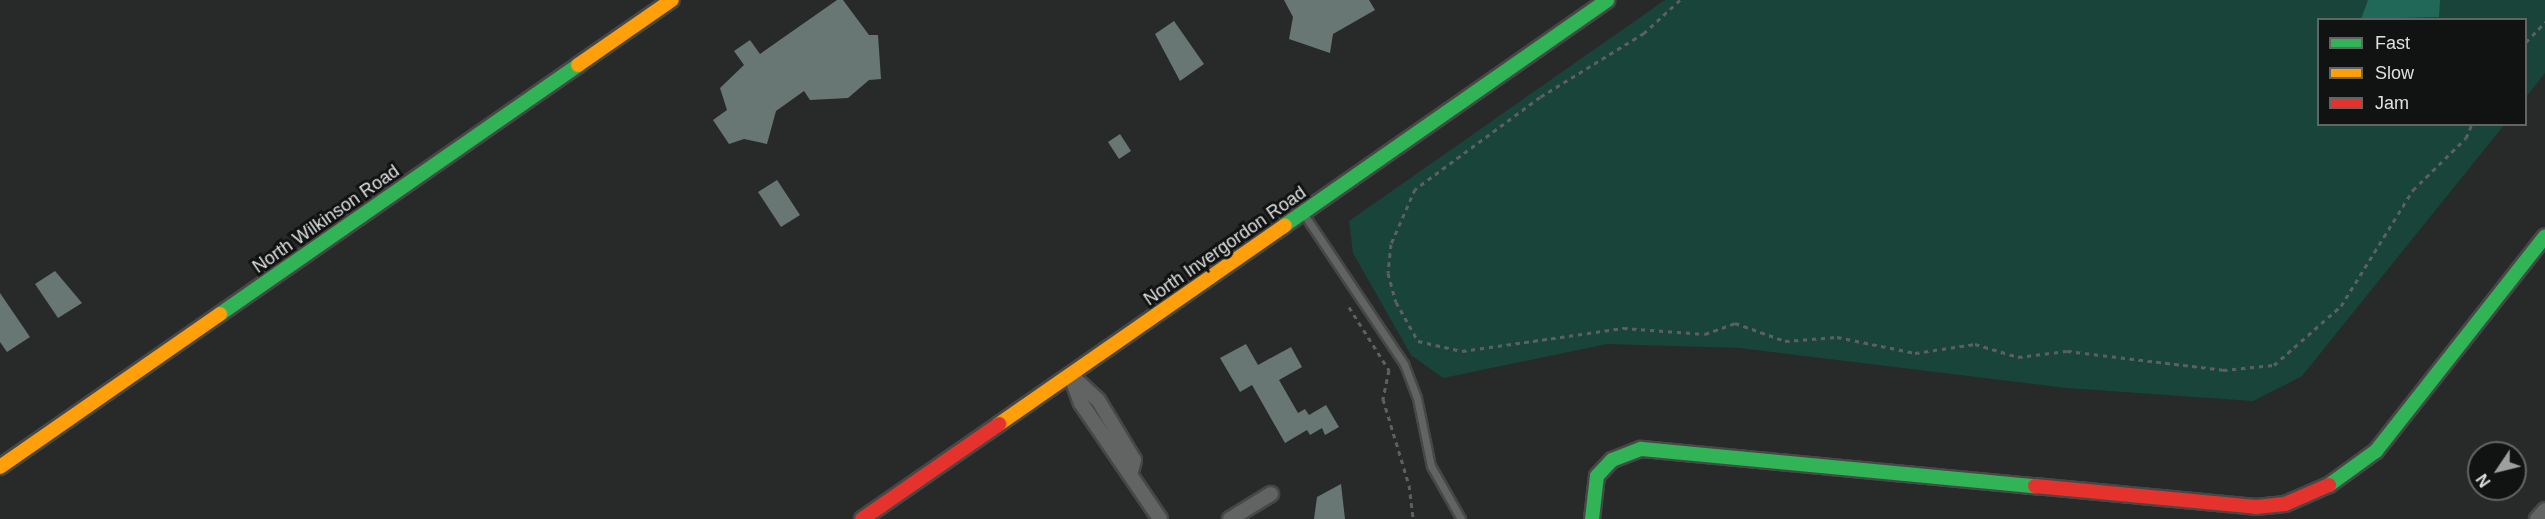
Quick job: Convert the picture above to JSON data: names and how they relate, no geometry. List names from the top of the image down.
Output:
{
  "streets": {
    "street": ["North Wilkinson Road", "North Invergordon Road"]
  },
  "legend": ["Fast", "Slow", "Jam"],
  "north": "bottom left"
}
